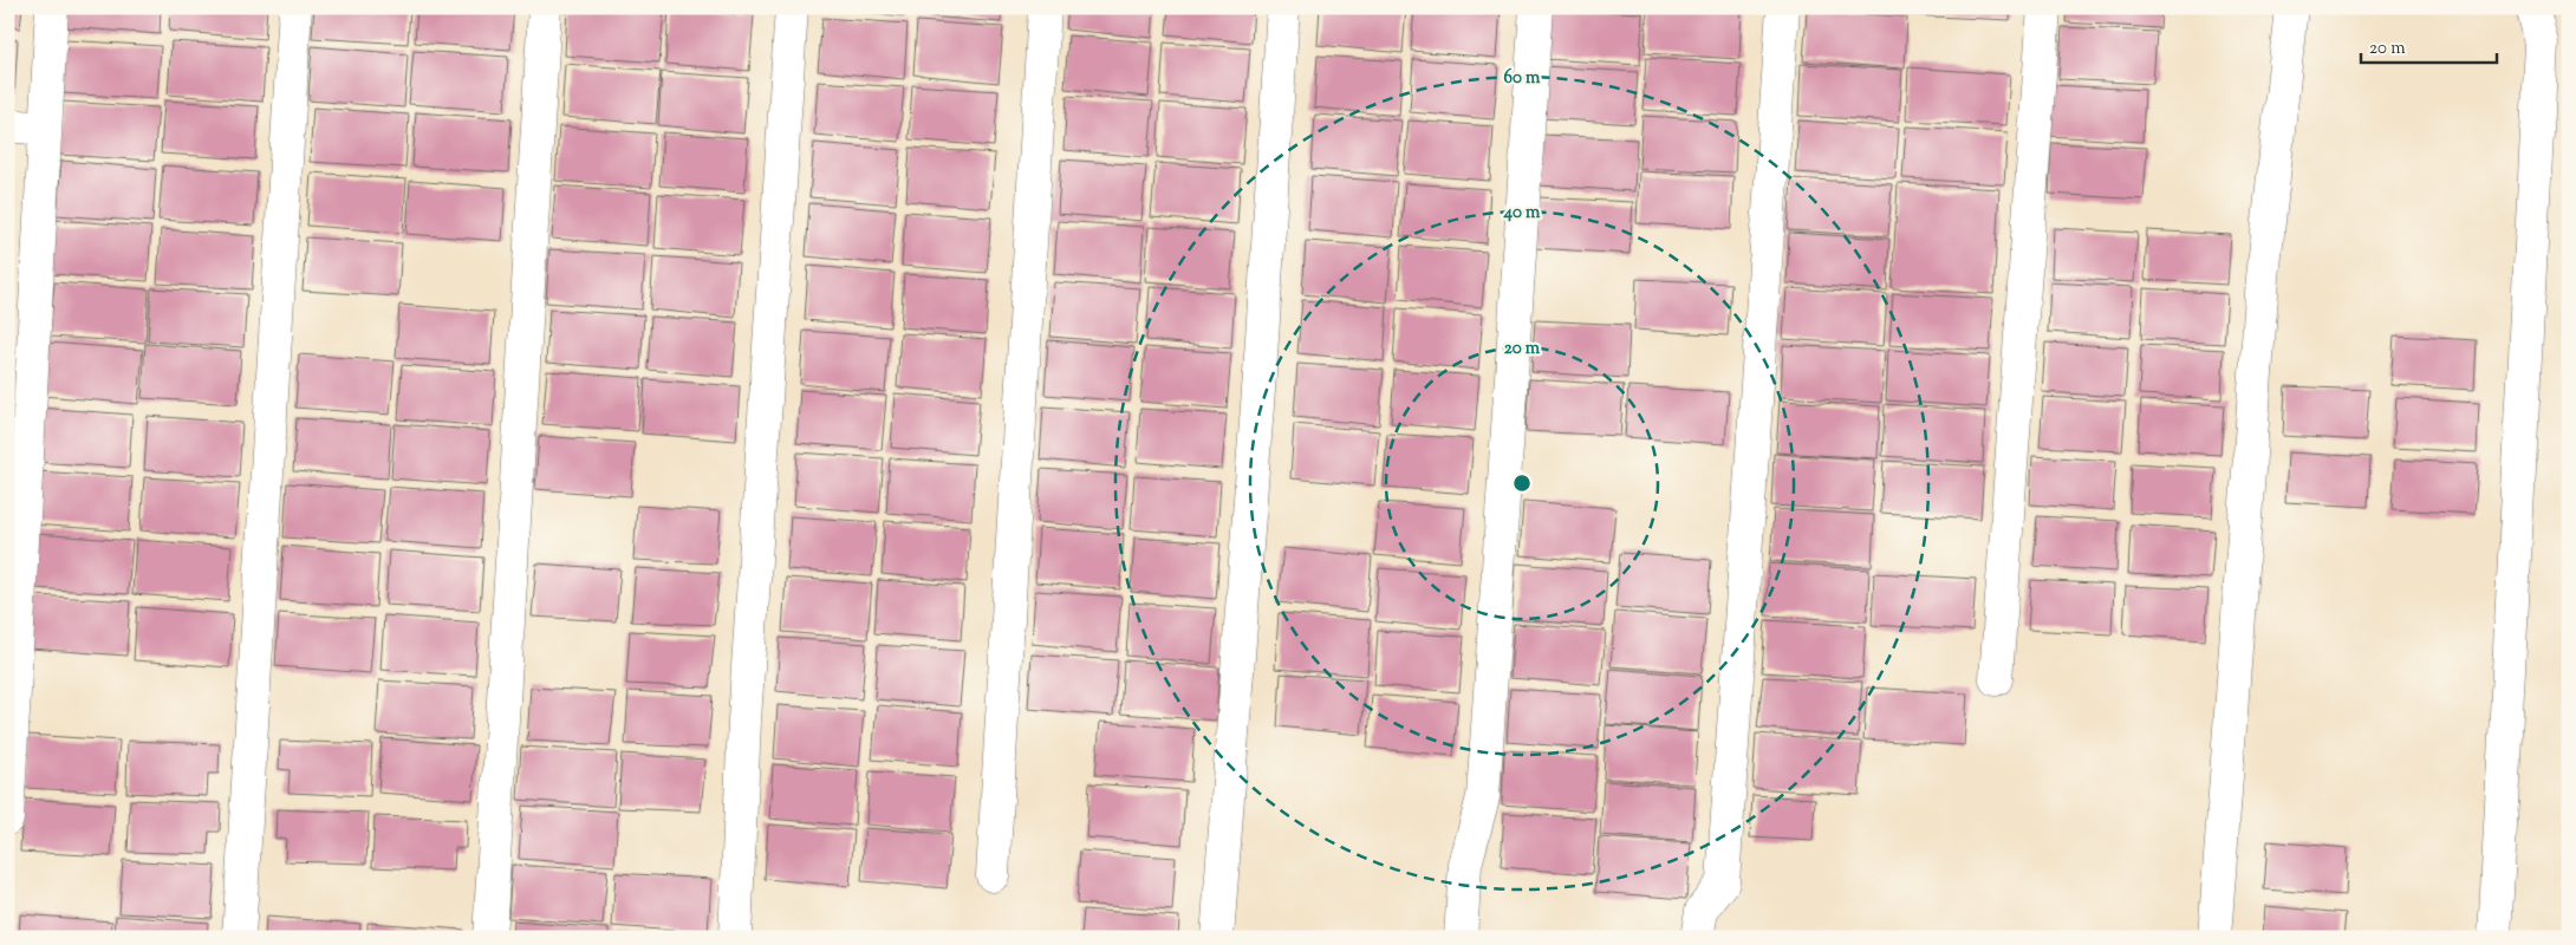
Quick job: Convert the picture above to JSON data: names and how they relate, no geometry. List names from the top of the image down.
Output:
{
  "scale_bar": "20 m",
  "rings": ["60 m", "40 m", "20 m"]
}
